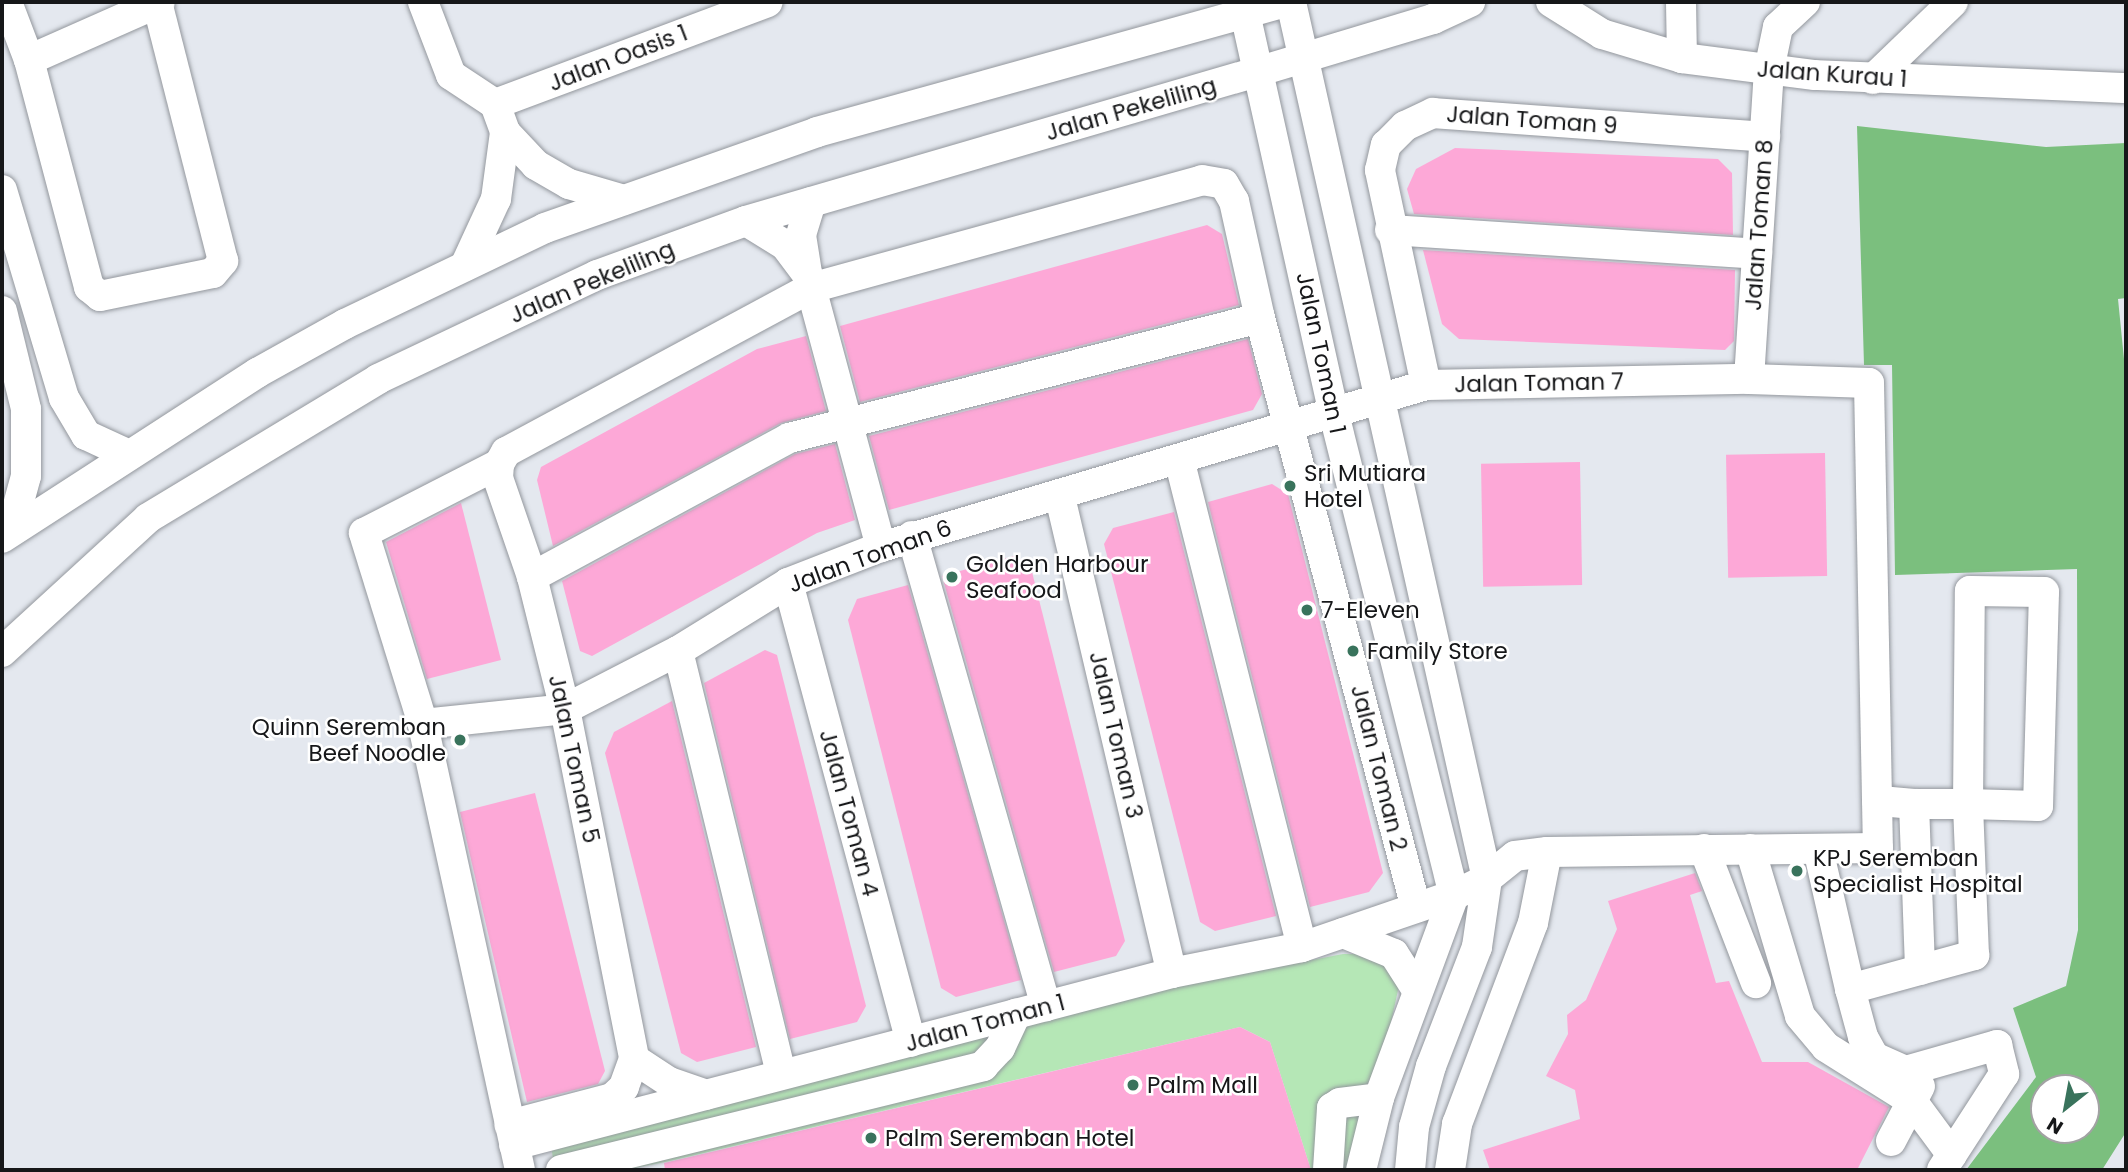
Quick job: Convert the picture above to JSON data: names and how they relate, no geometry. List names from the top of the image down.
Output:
{
  "streets": {
    "street": [
      "Jalan Oasis 1",
      "Jalan Kurau 1",
      "Jalan Pekeliling",
      "Jalan Toman 9",
      "Jalan Toman 8",
      "Jalan Toman 1",
      "Jalan Toman 7",
      "Jalan Toman 6",
      "Jalan Toman 3",
      "Jalan Toman 5",
      "Jalan Toman 2",
      "Jalan Toman 4"
    ]
  },
  "crossings": [
    ["Jalan Kurau 1", "Jalan Toman 8"],
    ["Jalan Pekeliling", "Jalan Toman 1"],
    ["Jalan Toman 9", "Jalan Toman 8"],
    ["Jalan Toman 9", "Jalan Toman 7"],
    ["Jalan Toman 8", "Jalan Toman 7"],
    ["Jalan Toman 1", "Jalan Toman 7"],
    ["Jalan Toman 1", "Jalan Toman 6"],
    ["Jalan Toman 1", "Jalan Toman 3"],
    ["Jalan Toman 1", "Jalan Toman 2"],
    ["Jalan Toman 1", "Jalan Toman 4"],
    ["Jalan Toman 7", "Jalan Toman 6"],
    ["Jalan Toman 6", "Jalan Toman 3"],
    ["Jalan Toman 6", "Jalan Toman 5"],
    ["Jalan Toman 6", "Jalan Toman 2"],
    ["Jalan Toman 6", "Jalan Toman 4"],
    ["Jalan Toman 5", "Jalan Toman 2"]
  ],
  "places": [
    "Sri Mutiara Hotel",
    "Golden Harbour Seafood",
    "7-Eleven",
    "Family Store",
    "Quinn Seremban Beef Noodle",
    "KPJ Seremban Specialist Hospital",
    "Palm Mall",
    "Palm Seremban Hotel"
  ],
  "north": "bottom left"
}
